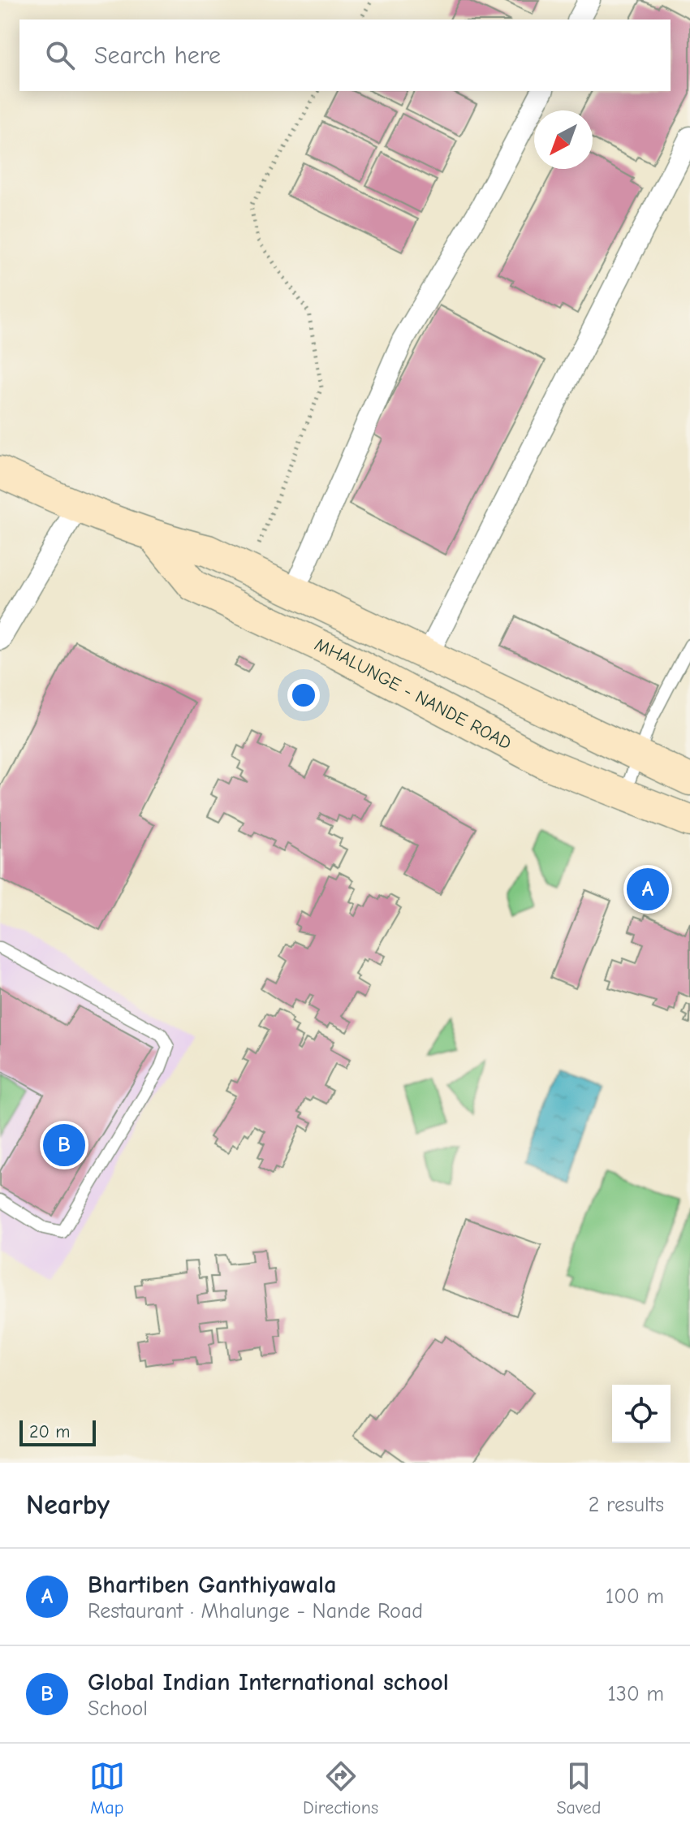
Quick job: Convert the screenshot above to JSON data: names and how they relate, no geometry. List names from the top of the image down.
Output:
{
  "streets": {
    "main road": ["MHALUNGE - NANDE ROAD"]
  },
  "scale_bar": "20 m",
  "north": "bottom left",
  "page": {
    "search": "Search here",
    "pins": ["A", "B"],
    "scale": "20 m",
    "heading": ["Nearby", "2 results"],
    "list": [
      {
        "mark": "A",
        "name": "Bhartiben Ganthiyawala",
        "note": "Restaurant · Mhalunge - Nande Road",
        "value": "100 m"
      },
      {
        "mark": "B",
        "name": "Global Indian International school",
        "note": "School",
        "value": "130 m"
      }
    ],
    "nav": ["Map", "Directions", "Saved"]
  }
}
